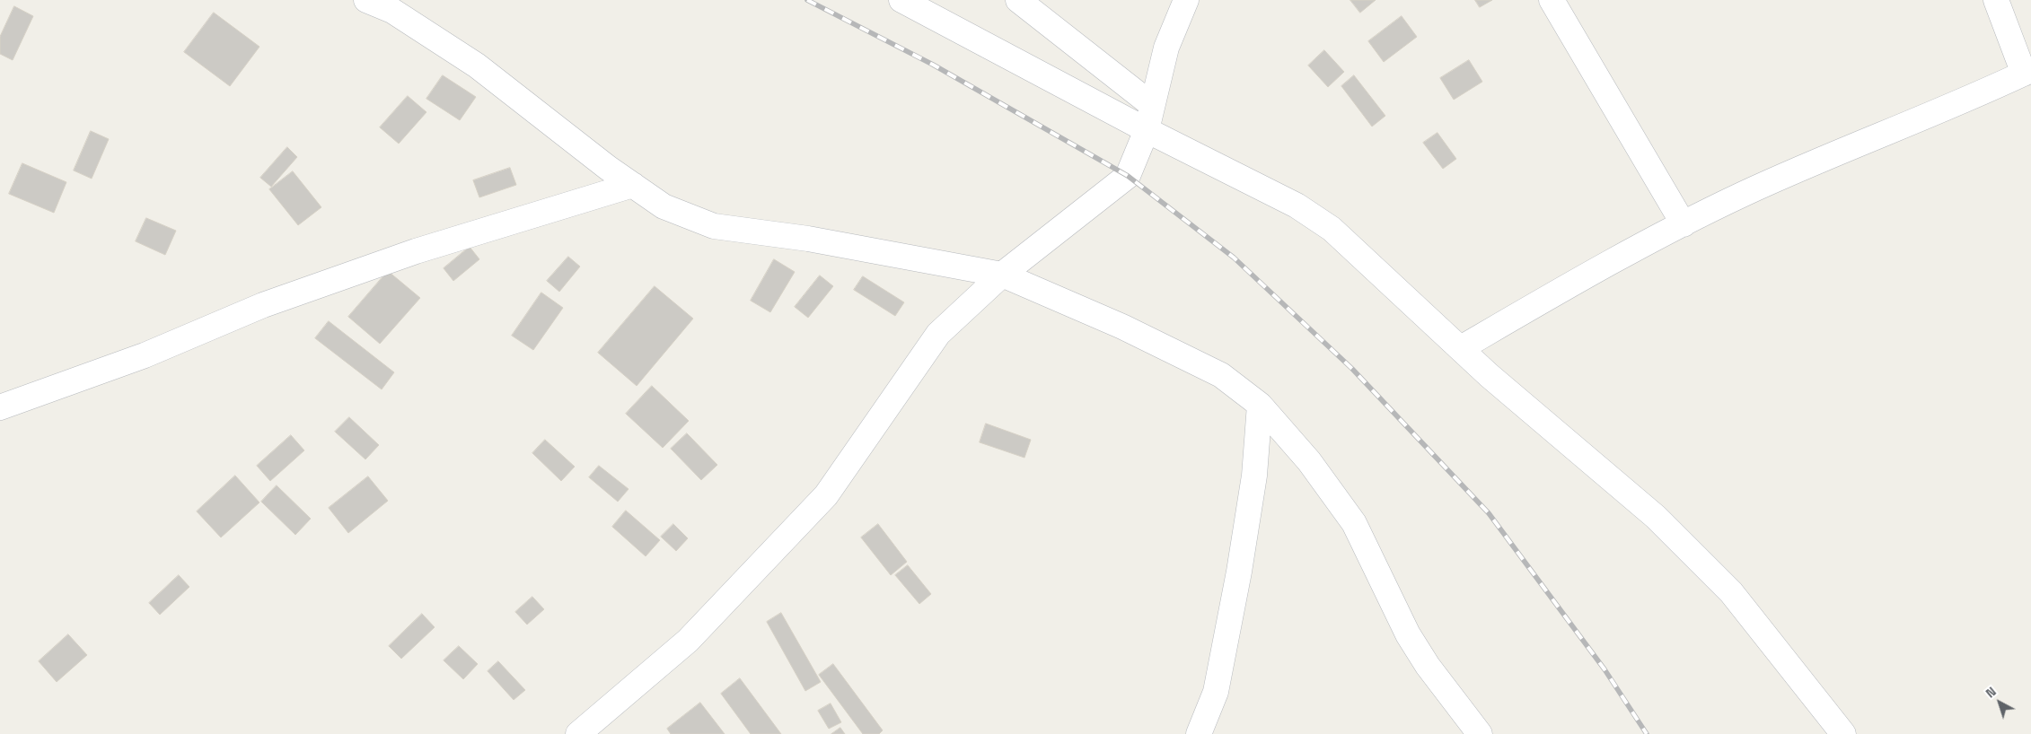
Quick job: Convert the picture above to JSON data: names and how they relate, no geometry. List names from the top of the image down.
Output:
{
  "north": "top left"
}
